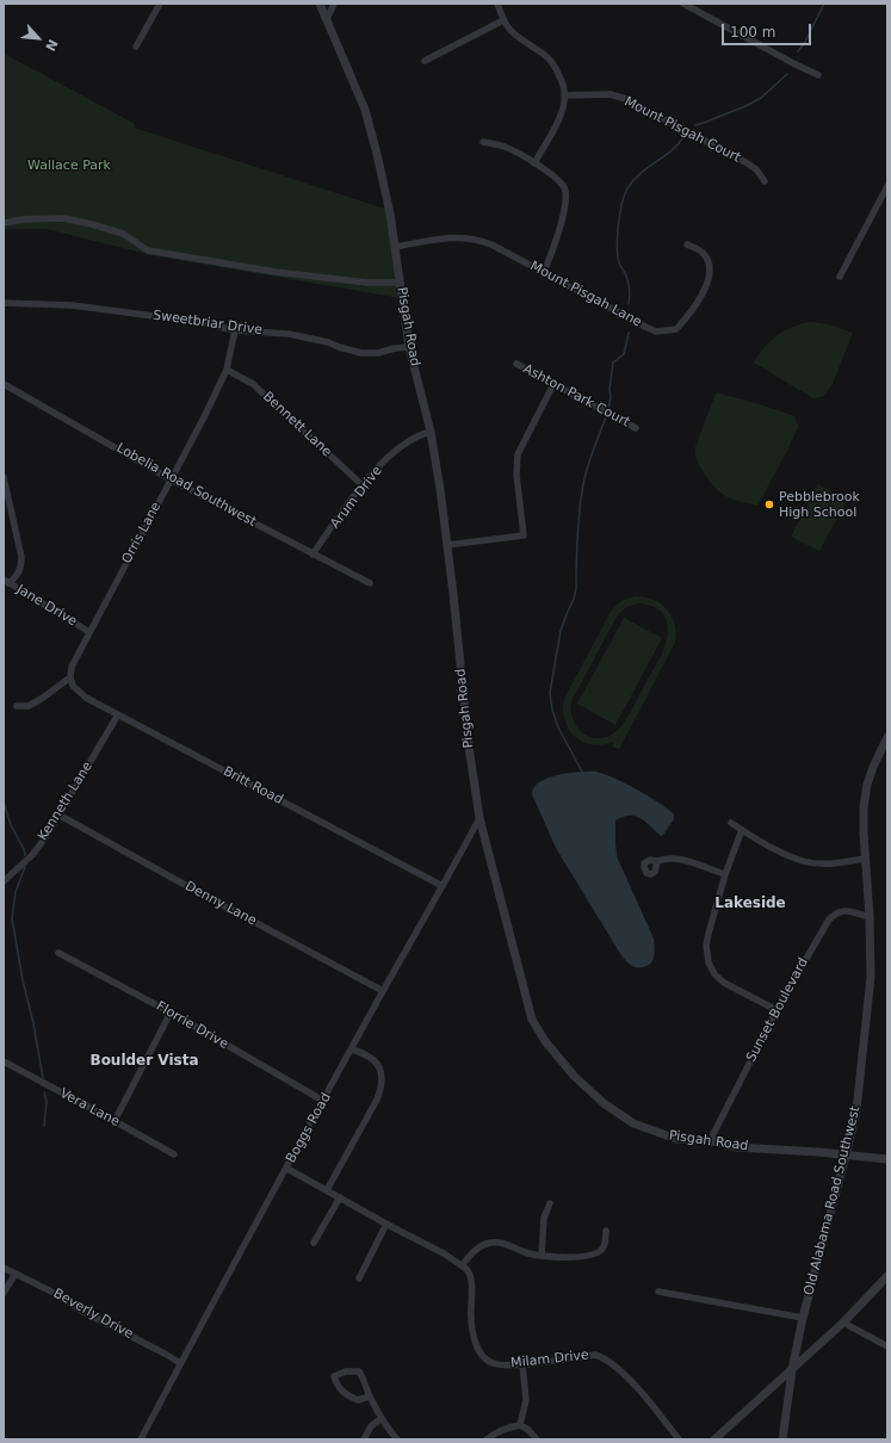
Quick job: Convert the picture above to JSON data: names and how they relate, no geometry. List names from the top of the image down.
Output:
{
  "streets": {
    "street": [
      "Mount Pisgah Court",
      "Mount Pisgah Lane",
      "Sweetbriar Drive",
      "Pisgah Road",
      "Ashton Park Court",
      "Bennett Lane",
      "Lobelia Road Southwest",
      "Arum Drive",
      "Orris Lane",
      "Jane Drive",
      "Britt Road",
      "Kenneth Lane",
      "Denny Lane",
      "Sunset Boulevard",
      "Florrie Drive",
      "Vera Lane",
      "Boggs Road",
      "Old Alabama Road Southwest",
      "Beverly Drive",
      "Milam Drive"
    ]
  },
  "crossings": [
    ["Mount Pisgah Lane", "Pisgah Road"],
    ["Sweetbriar Drive", "Pisgah Road"],
    ["Sweetbriar Drive", "Orris Lane"],
    ["Pisgah Road", "Arum Drive"],
    ["Pisgah Road", "Sunset Boulevard"],
    ["Pisgah Road", "Boggs Road"],
    ["Pisgah Road", "Old Alabama Road Southwest"],
    ["Bennett Lane", "Arum Drive"],
    ["Bennett Lane", "Orris Lane"],
    ["Lobelia Road Southwest", "Arum Drive"],
    ["Lobelia Road Southwest", "Orris Lane"],
    ["Orris Lane", "Jane Drive"],
    ["Orris Lane", "Britt Road"],
    ["Britt Road", "Kenneth Lane"],
    ["Britt Road", "Boggs Road"],
    ["Kenneth Lane", "Denny Lane"],
    ["Denny Lane", "Boggs Road"],
    ["Sunset Boulevard", "Old Alabama Road Southwest"],
    ["Florrie Drive", "Boggs Road"],
    ["Boggs Road", "Beverly Drive"]
  ],
  "districts": ["Lakeside", "Boulder Vista"],
  "parks": ["Wallace Park"],
  "places": ["Pebblebrook High School"],
  "scale_bar": "100 m",
  "north": "bottom right"
}
